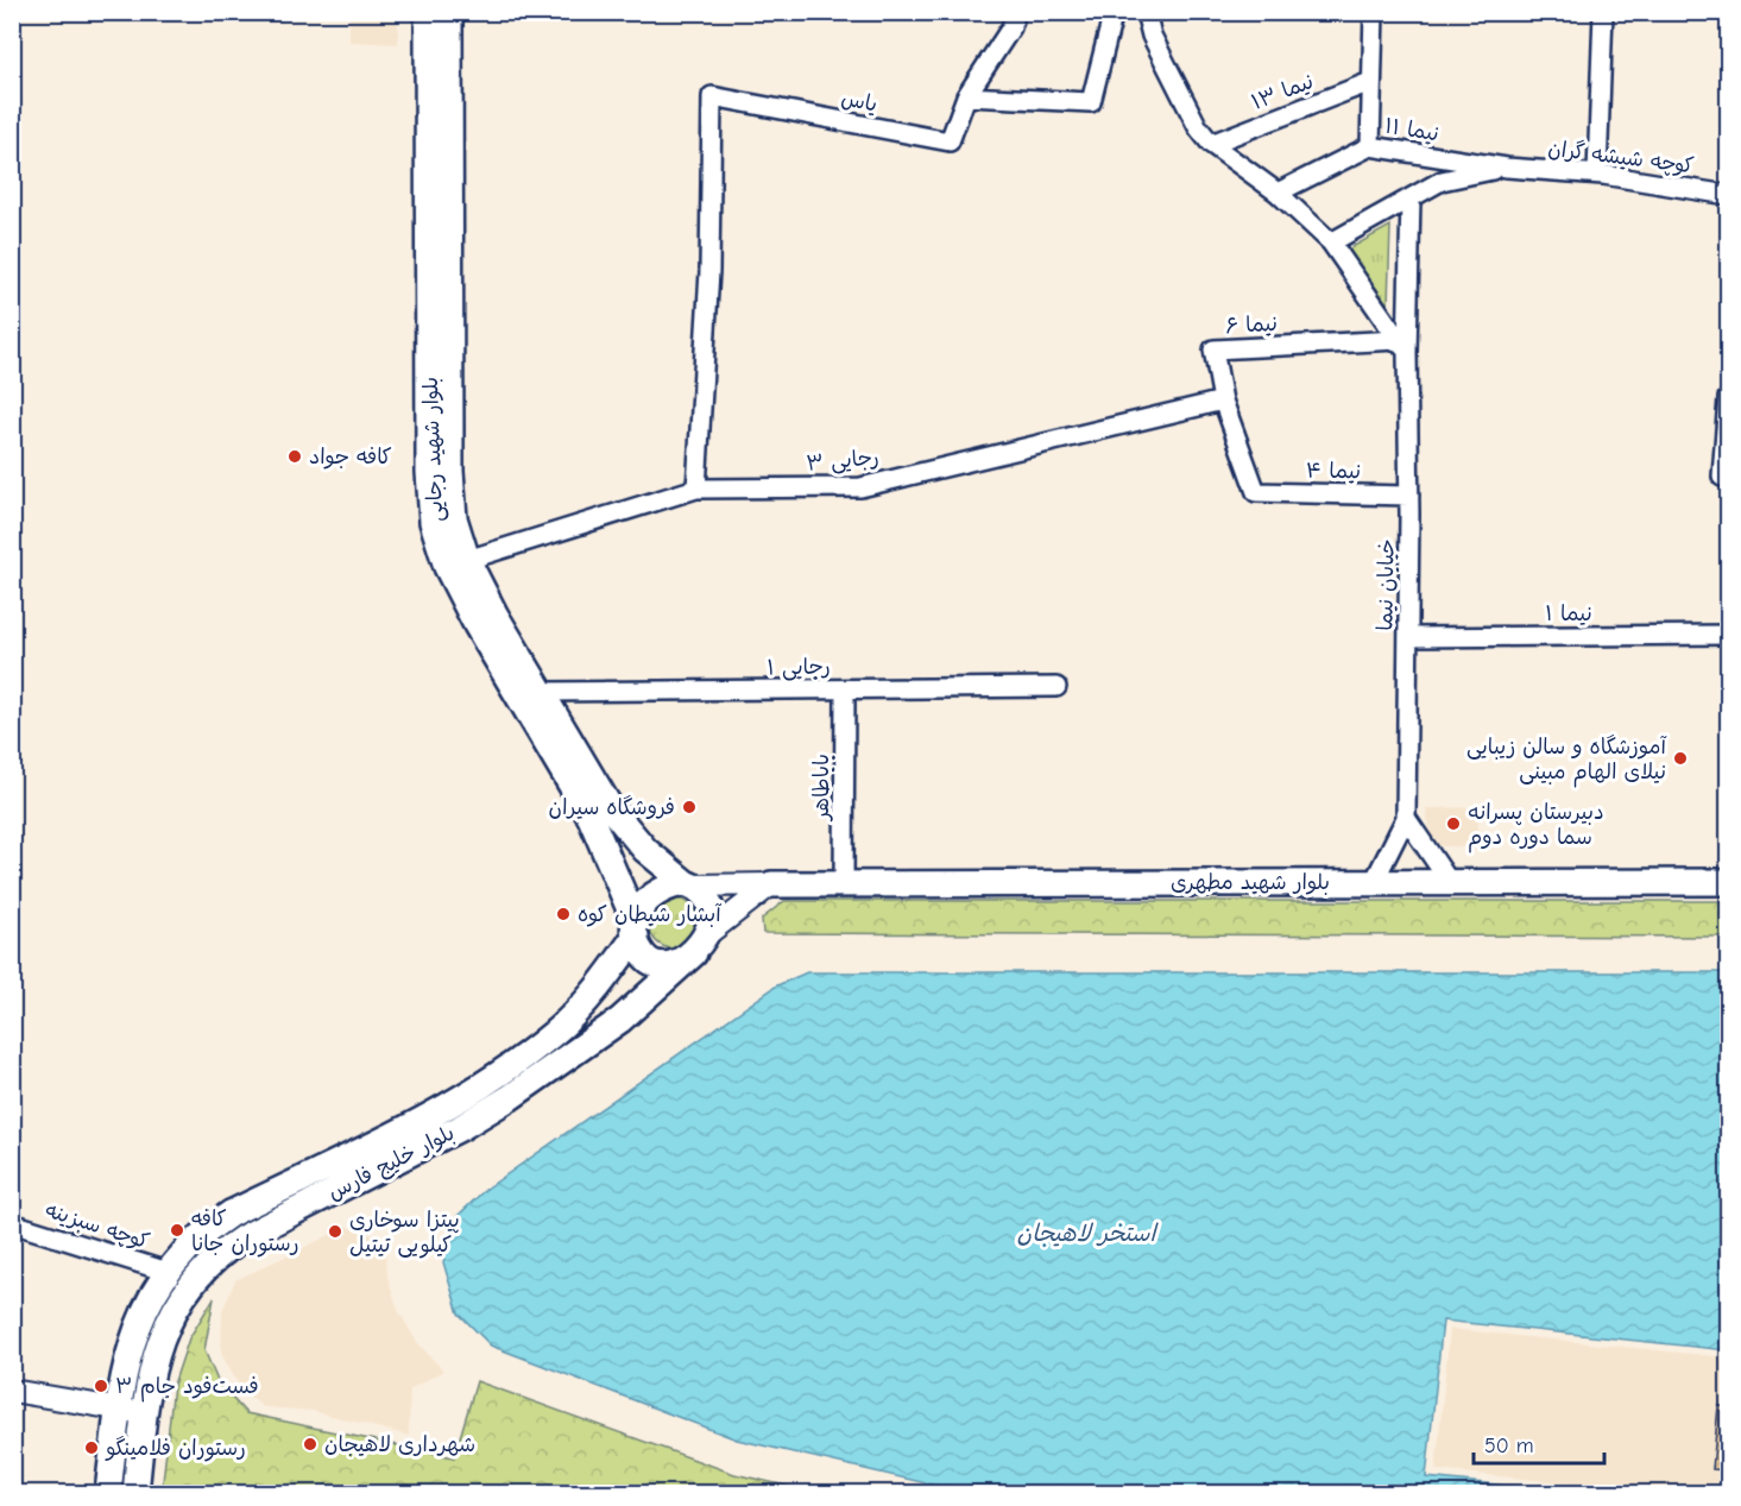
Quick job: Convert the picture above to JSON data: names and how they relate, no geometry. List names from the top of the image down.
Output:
{
  "streets": {
    "main road": ["بلوار شهید رجایی", "بلوار شهید مطهری", "بلوار خلیج فارس"],
    "street": [
      "نیما ۱۳",
      "یاس",
      "نیما ۱۱",
      "کوچه شیشه گران",
      "نیما ۶",
      "رجایی ۳",
      "نیما ۴",
      "خیابان نیما",
      "نیما ۱",
      "رجایی ۱",
      "باباطاهر",
      "کوچه سبزینه"
    ]
  },
  "crossings": [
    ["یاس", "رجایی ۳"],
    ["نیما ۱۱", "کوچه شیشه گران"],
    ["نیما ۶", "رجایی ۳"],
    ["نیما ۶", "نیما ۴"],
    ["نیما ۶", "خیابان نیما"],
    ["بلوار شهید رجایی", "رجایی ۳"],
    ["بلوار شهید رجایی", "رجایی ۱"],
    ["بلوار شهید رجایی", "بلوار خلیج فارس"],
    ["نیما ۴", "خیابان نیما"],
    ["خیابان نیما", "نیما ۱"],
    ["خیابان نیما", "بلوار شهید مطهری"],
    ["رجایی ۱", "باباطاهر"],
    ["باباطاهر", "بلوار شهید مطهری"],
    ["بلوار خلیج فارس", "کوچه سبزینه"]
  ],
  "water": ["استخر لاهیجان"],
  "places": [
    "کافه جواد",
    "آموزشگاه و سالن زیبایی نیلای الهام مبینی",
    "فروشگاه سیران",
    "دبیرستان پسرانه سما دوره دوم",
    "آبشار شیطان کوه",
    "کافه رستوران جانا",
    "پیتزا سوخاری کیلویی تیتیل",
    "فست‌فود جام ۳",
    "شهرداری لاهیجان",
    "رستوران فلامینگو"
  ],
  "scale_bar": "50 m"
}
